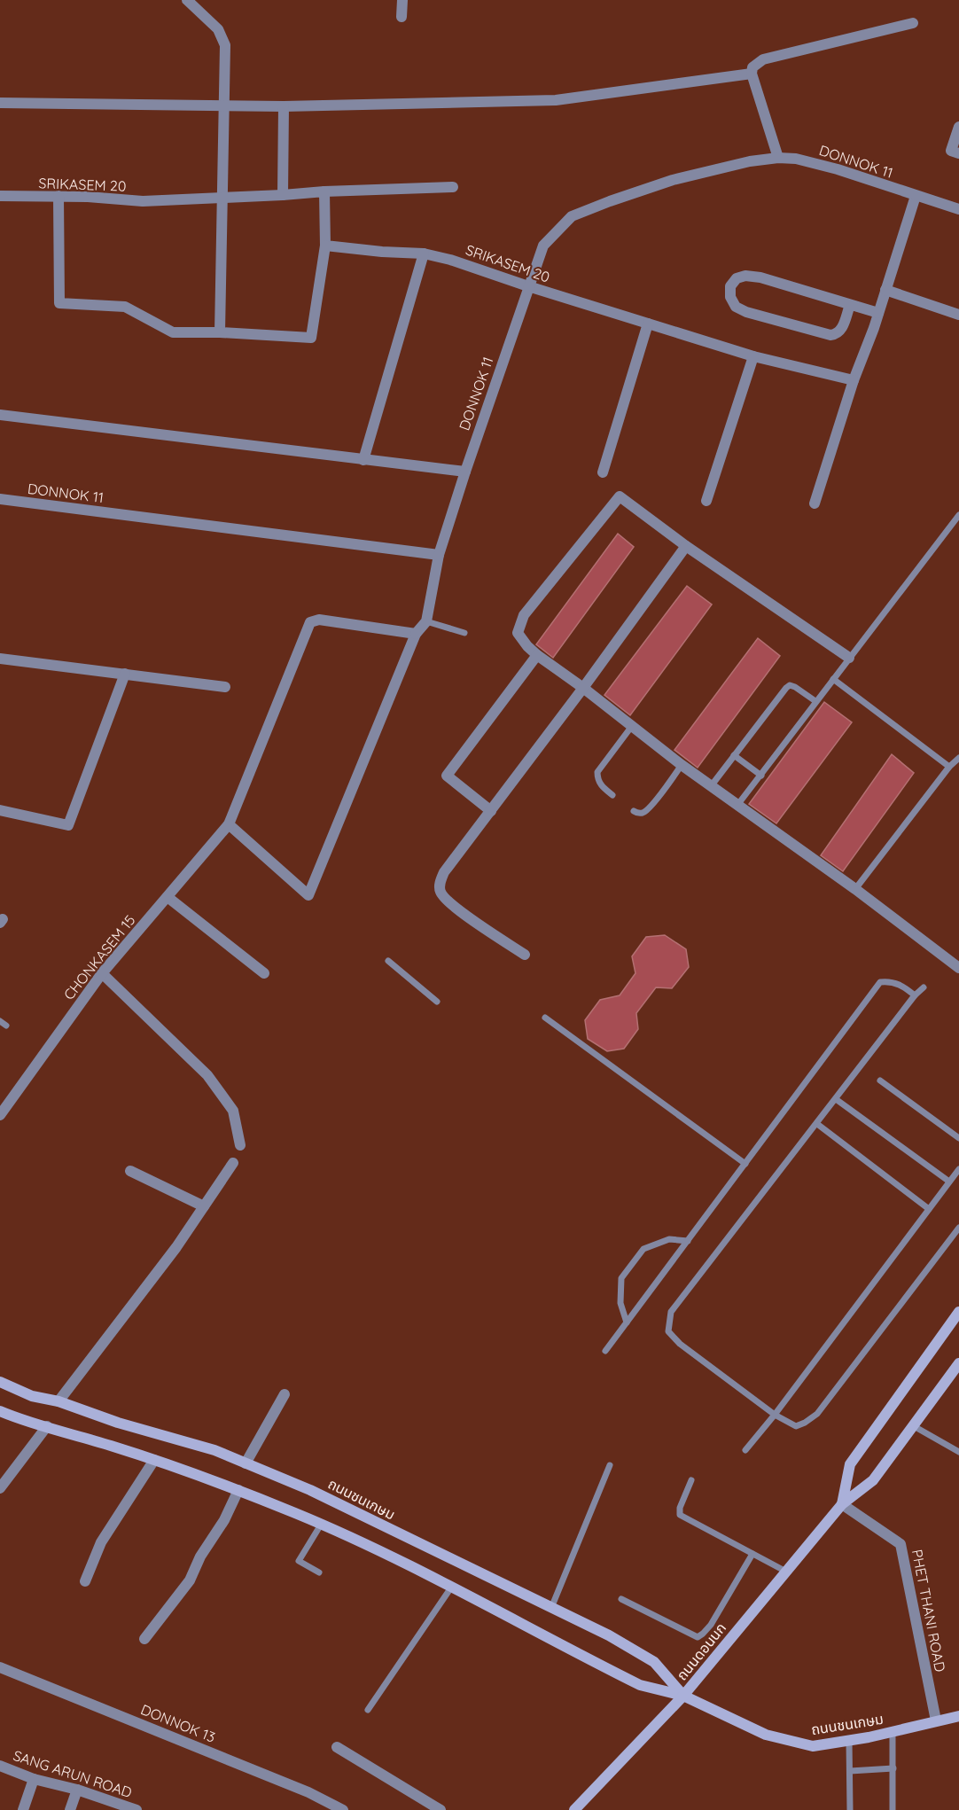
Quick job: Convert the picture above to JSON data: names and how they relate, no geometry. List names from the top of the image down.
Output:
{
  "streets": {
    "main road": ["ถนนชนเกษม", "ถนนดอนนก"],
    "street": [
      "DONNOK 11",
      "SRIKASEM 20",
      "CHONKASEM 15",
      "PHET THANI ROAD",
      "DONNOK 13",
      "SANG ARUN ROAD"
    ]
  },
  "crossings": [
    ["DONNOK 11", "SRIKASEM 20"],
    ["ถนนชนเกษม", "PHET THANI ROAD"],
    ["ถนนชนเกษม", "ถนนดอนนก"],
    ["PHET THANI ROAD", "ถนนดอนนก"]
  ]
}
